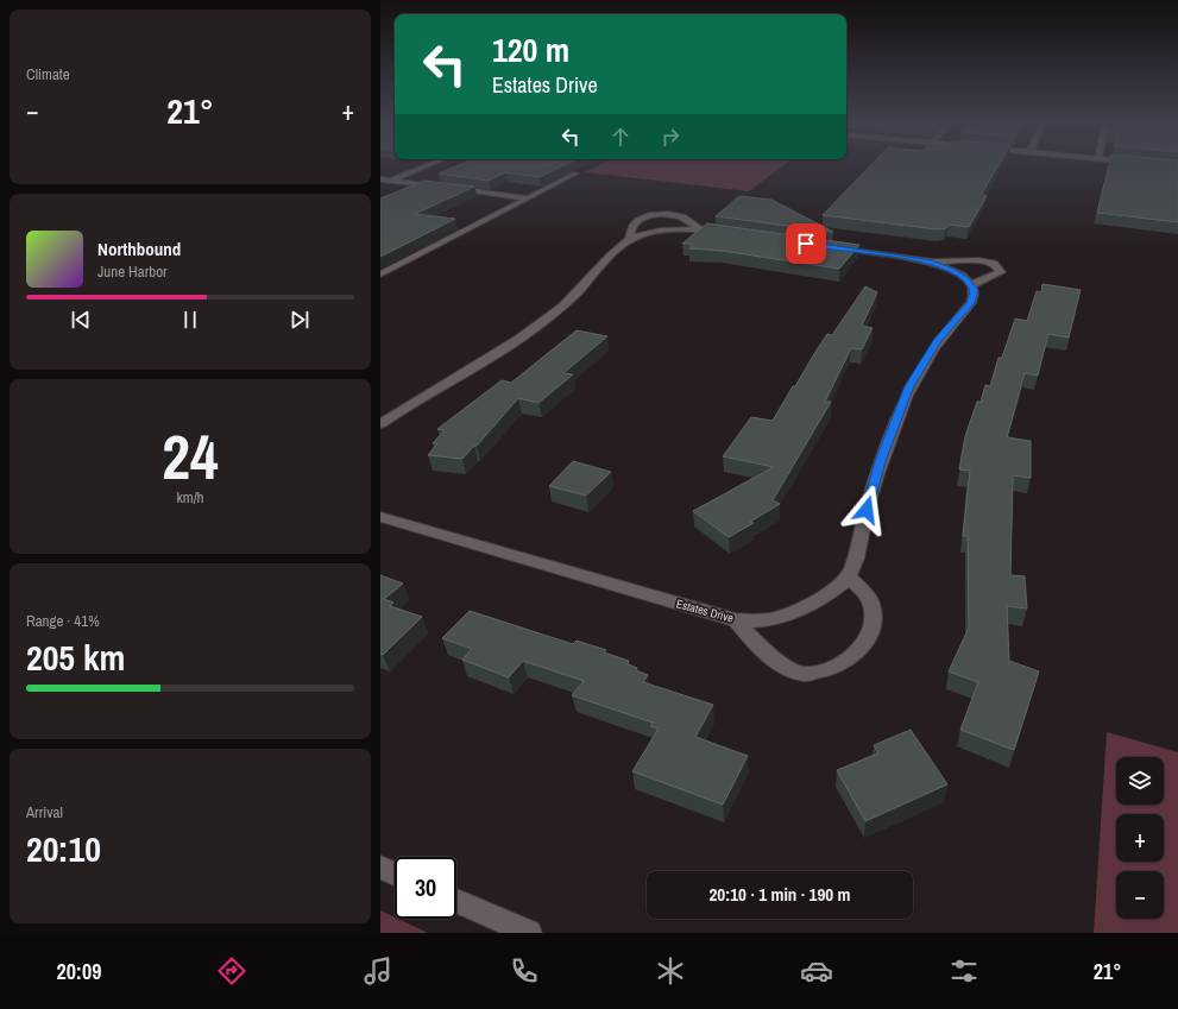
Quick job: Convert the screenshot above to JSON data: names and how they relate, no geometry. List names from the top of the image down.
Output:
{
  "streets": {
    "street": ["Estates Drive"]
  },
  "page": {
    "tile": [
      "Climate",
      ["24", "km/h"],
      ["Range · 41%", "205 km"],
      ["Arrival", "20:10"]
    ],
    "turn": ["120 m", "Estates Drive"],
    "heat": ["−", "21°", "+"],
    "song": ["Northbound", "June Harbor"],
    "map_buttons": ["+", "−"],
    "limit": "30",
    "trip": "20:10 · 1 min · 190 m",
    "tabs": ["20:09", "21°"]
  }
}
